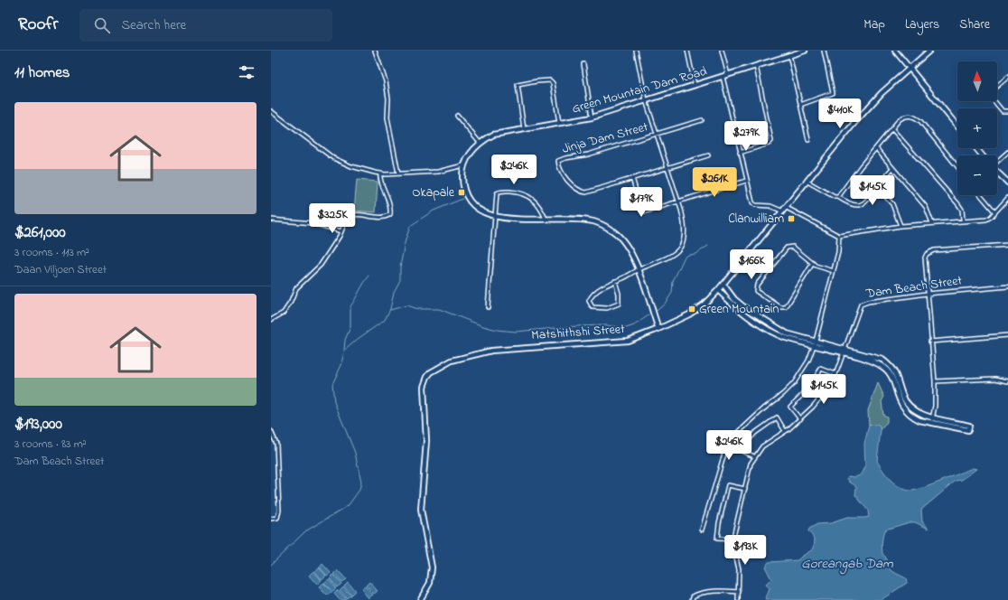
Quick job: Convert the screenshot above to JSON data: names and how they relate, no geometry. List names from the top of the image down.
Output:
{
  "streets": {
    "street": [
      "Green Mountain Dam Road",
      "Jinja Dam Street",
      "Dam Beach Street",
      "Matshithshi Street"
    ]
  },
  "water": ["Goreangab Dam"],
  "places": {
    "transit": ["Okapale", "Clanwilliam", "Green Mountain"]
  },
  "north": "top",
  "page": {
    "header": "Roofr",
    "search": "Search here",
    "nav": ["Map", "Layers", "Share"],
    "heading": "11 homes",
    "map_buttons": ["+", "−"],
    "list": [
      {
        "name": "$261,000",
        "note": "3 rooms · 113 m² · Daan Viljoen Street"
      },
      {
        "name": "$193,000",
        "note": "3 rooms · 83 m² · Dam Beach Street"
      }
    ],
    "price": [
      "$410K",
      "$279K",
      "$246K",
      "$261K",
      "$145K",
      "$179K",
      "$325K",
      "$166K",
      "$145K",
      "$246K",
      "$193K"
    ]
  }
}
